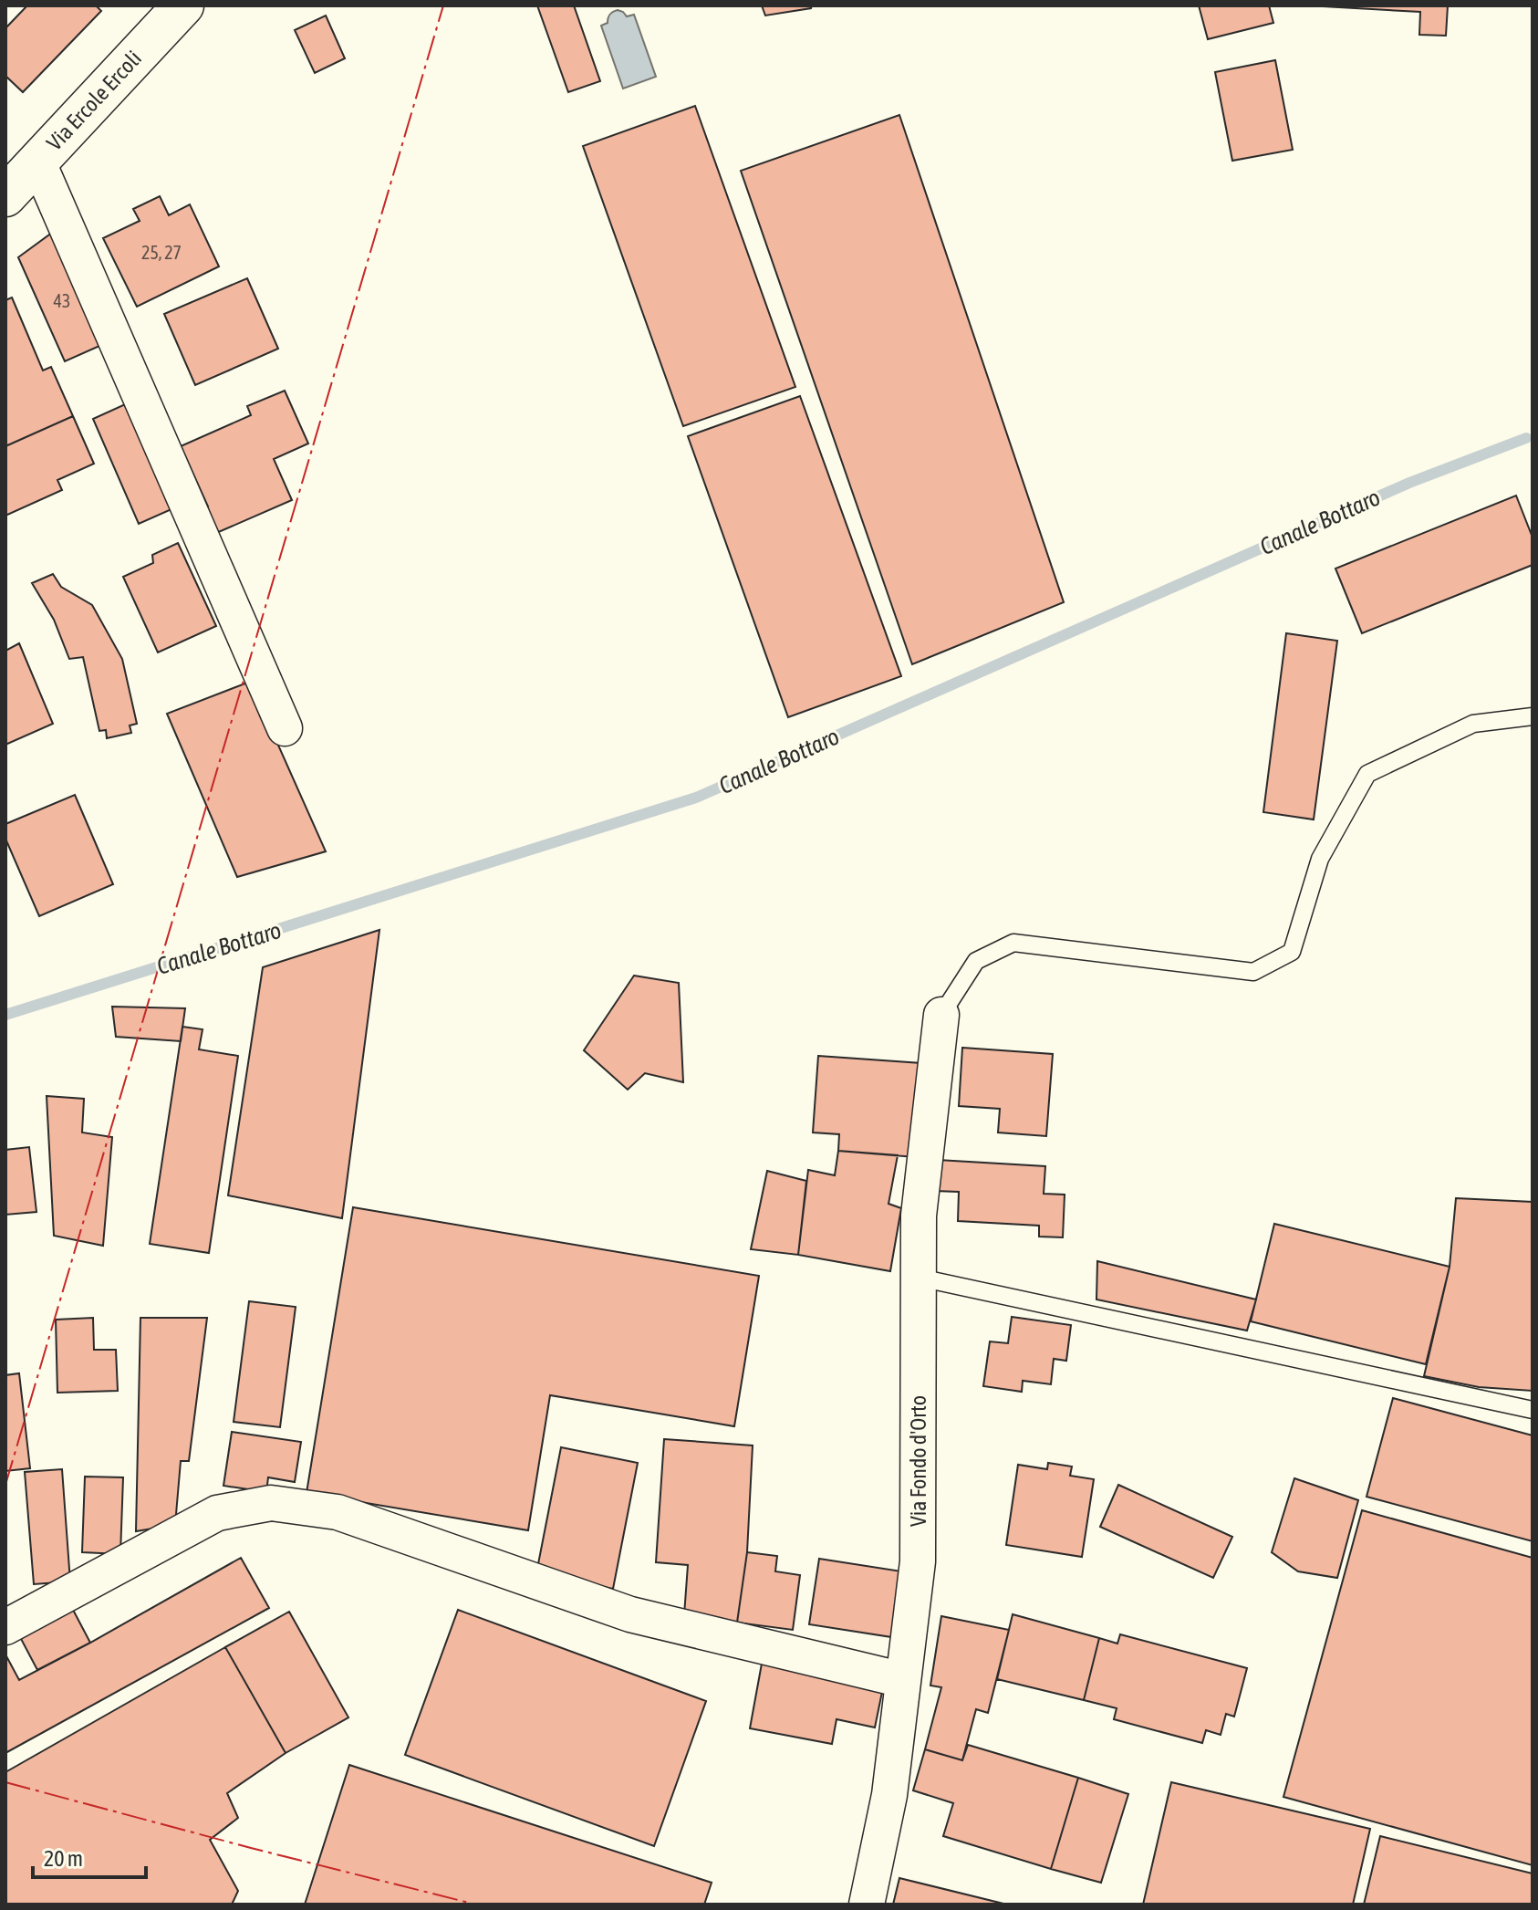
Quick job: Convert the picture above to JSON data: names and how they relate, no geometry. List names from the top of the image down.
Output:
{
  "streets": {
    "street": ["Via Ercole Ercoli", "Via Fondo d'Orto"]
  },
  "water": ["Canale Bottaro"],
  "house_numbers": ["25, 27", "43"],
  "scale_bar": "20 m"
}
